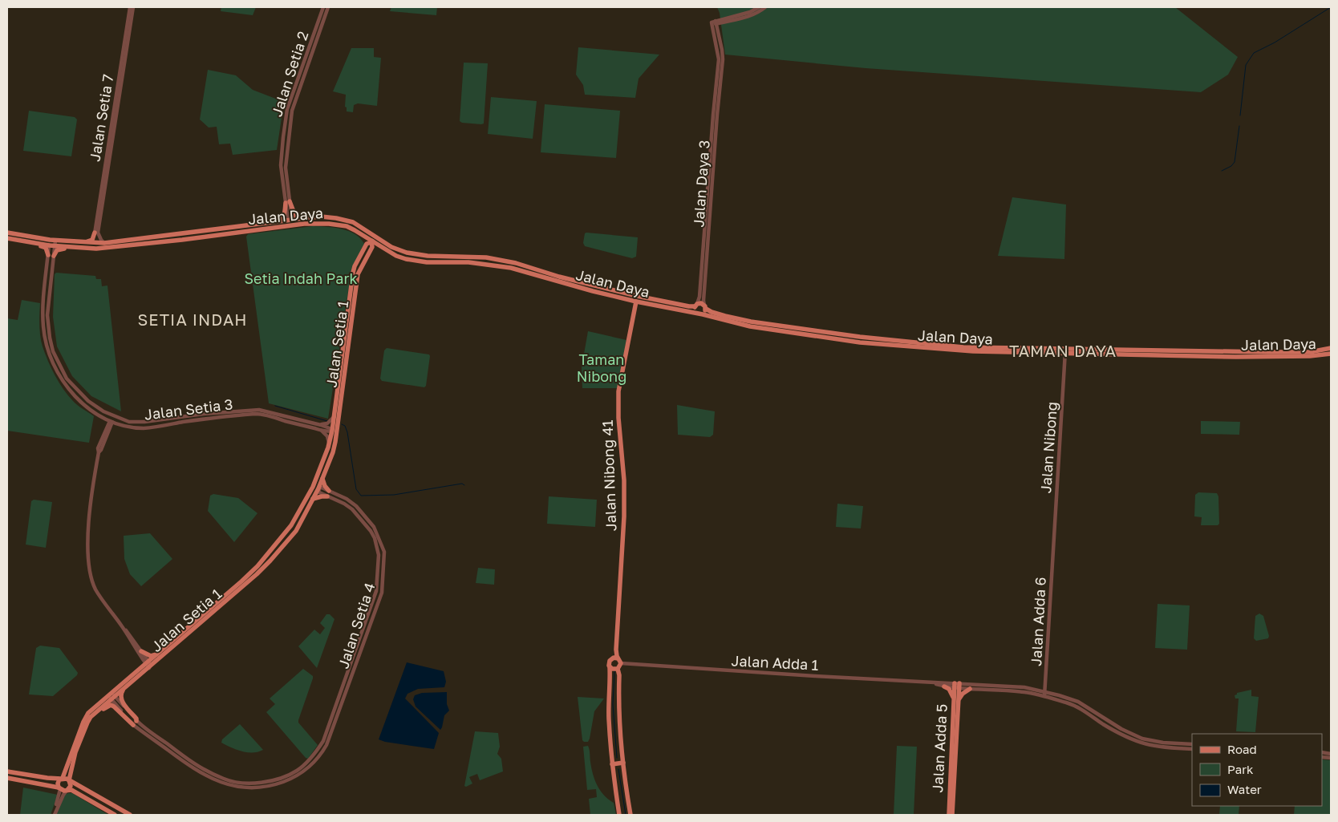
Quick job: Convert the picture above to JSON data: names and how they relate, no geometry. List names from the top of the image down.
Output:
{
  "streets": {
    "main road": [
      "Jalan Daya",
      "Jalan Setia 1",
      "Jalan Nibong 41",
      "Jalan Adda 5"
    ],
    "street": [
      "Jalan Setia 2",
      "Jalan Setia 7",
      "Jalan Daya 3",
      "Jalan Setia 3",
      "Jalan Nibong",
      "Jalan Adda 6",
      "Jalan Setia 4",
      "Jalan Adda 1"
    ]
  },
  "crossings": [
    ["Jalan Setia 2", "Jalan Daya"],
    ["Jalan Daya 3", "Jalan Daya"],
    ["Jalan Daya", "Jalan Setia 1"],
    ["Jalan Daya", "Jalan Setia 3"],
    ["Jalan Daya", "Jalan Nibong"],
    ["Jalan Daya", "Jalan Nibong 41"],
    ["Jalan Setia 1", "Jalan Setia 3"],
    ["Jalan Setia 1", "Jalan Setia 4"],
    ["Jalan Nibong", "Jalan Adda 6"],
    ["Jalan Nibong 41", "Jalan Adda 1"],
    ["Jalan Adda 6", "Jalan Adda 1"],
    ["Jalan Adda 1", "Jalan Adda 5"]
  ],
  "districts": ["SETIA INDAH", "TAMAN DAYA"],
  "parks": ["Setia Indah Park", "Taman Nibong"],
  "legend": ["Road", "Park", "Water"]
}
